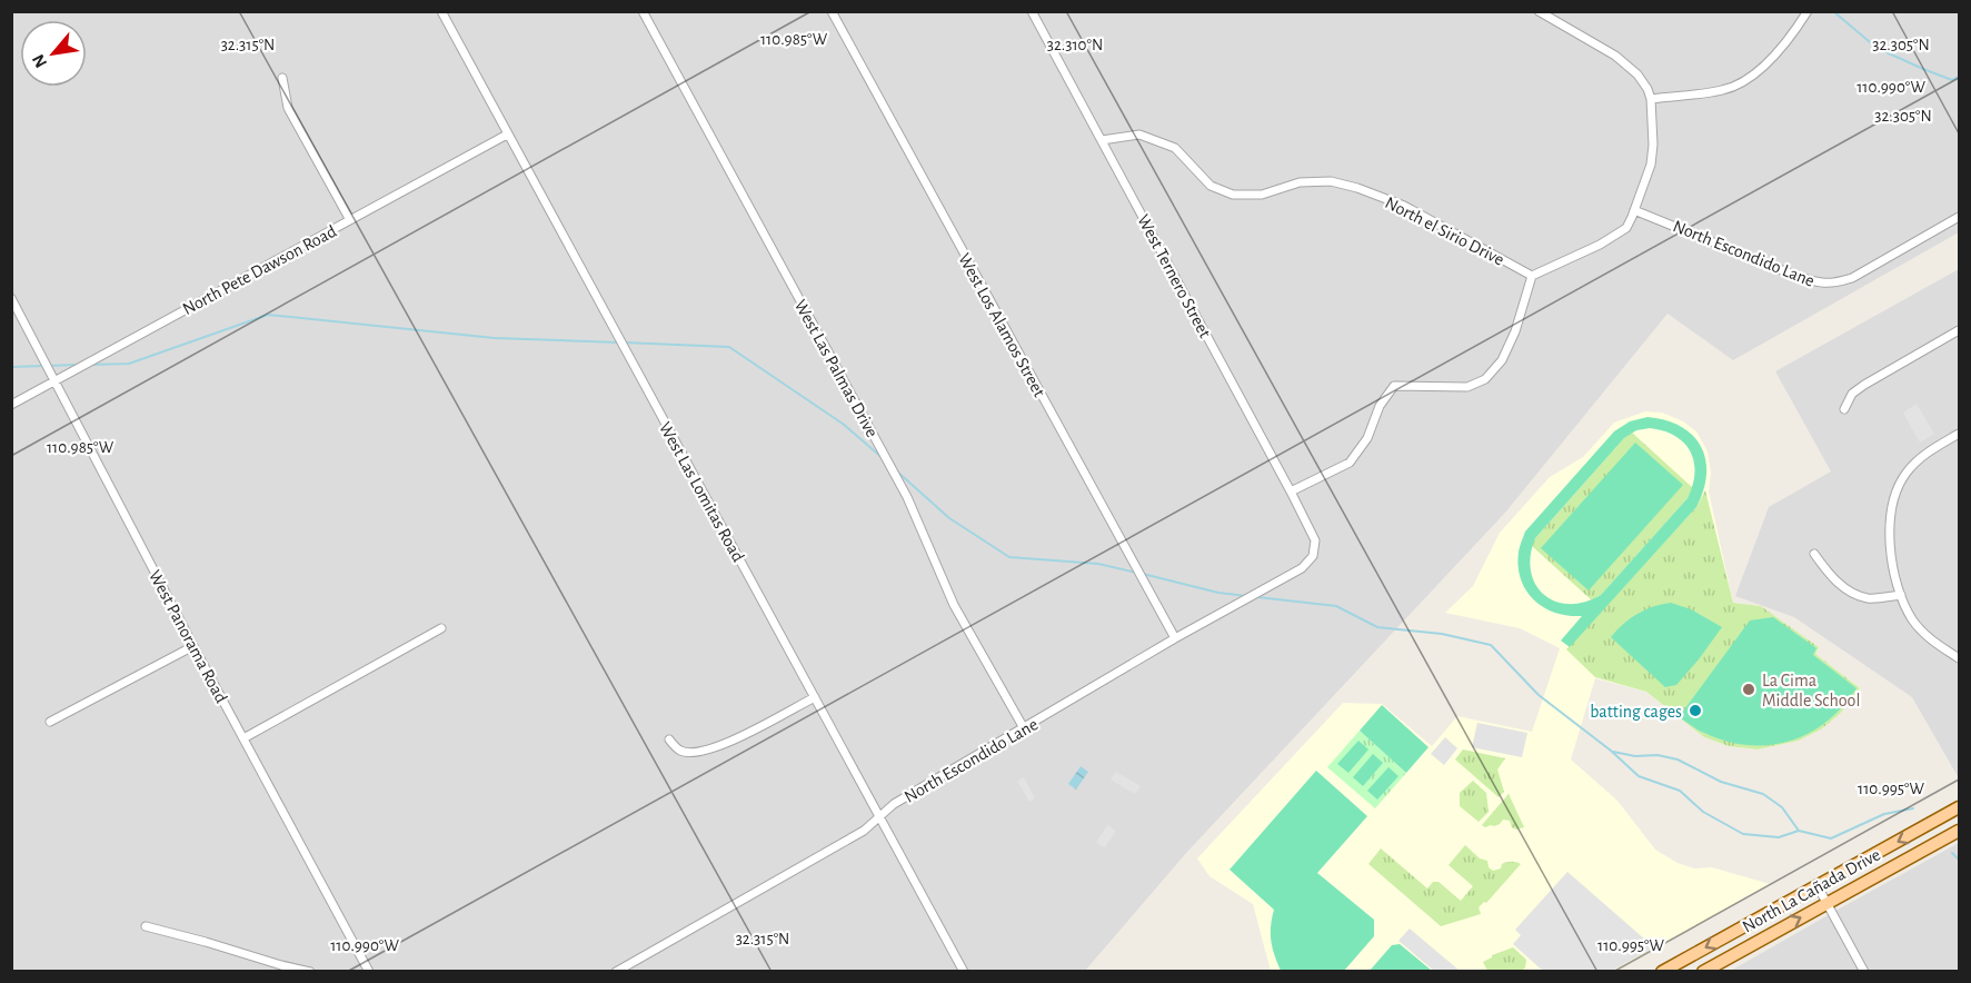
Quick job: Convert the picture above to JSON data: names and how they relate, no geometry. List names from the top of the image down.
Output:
{
  "streets": {
    "main road": ["North La Cañada Drive"],
    "street": [
      "North el Sirio Drive",
      "North Escondido Lane",
      "North Pete Dawson Road",
      "West Ternero Street",
      "West Los Alamos Street",
      "West Las Palmas Drive",
      "West Las Lomitas Road",
      "West Panorama Road"
    ]
  },
  "crossings": [
    ["North el Sirio Drive", "West Ternero Street"],
    ["North Escondido Lane", "West Ternero Street"],
    ["North Escondido Lane", "West Los Alamos Street"],
    ["North Escondido Lane", "West Las Palmas Drive"],
    ["North Escondido Lane", "West Las Lomitas Road"],
    ["North Pete Dawson Road", "West Las Lomitas Road"],
    ["North Pete Dawson Road", "West Panorama Road"]
  ],
  "places": ["La Cima Middle School", "batting cages"],
  "north": "bottom left",
  "coordinates": [
    "110.985°W",
    "32.305°N",
    "32.315°N",
    "32.310°N",
    "110.990°W",
    "110.995°W"
  ]
}
